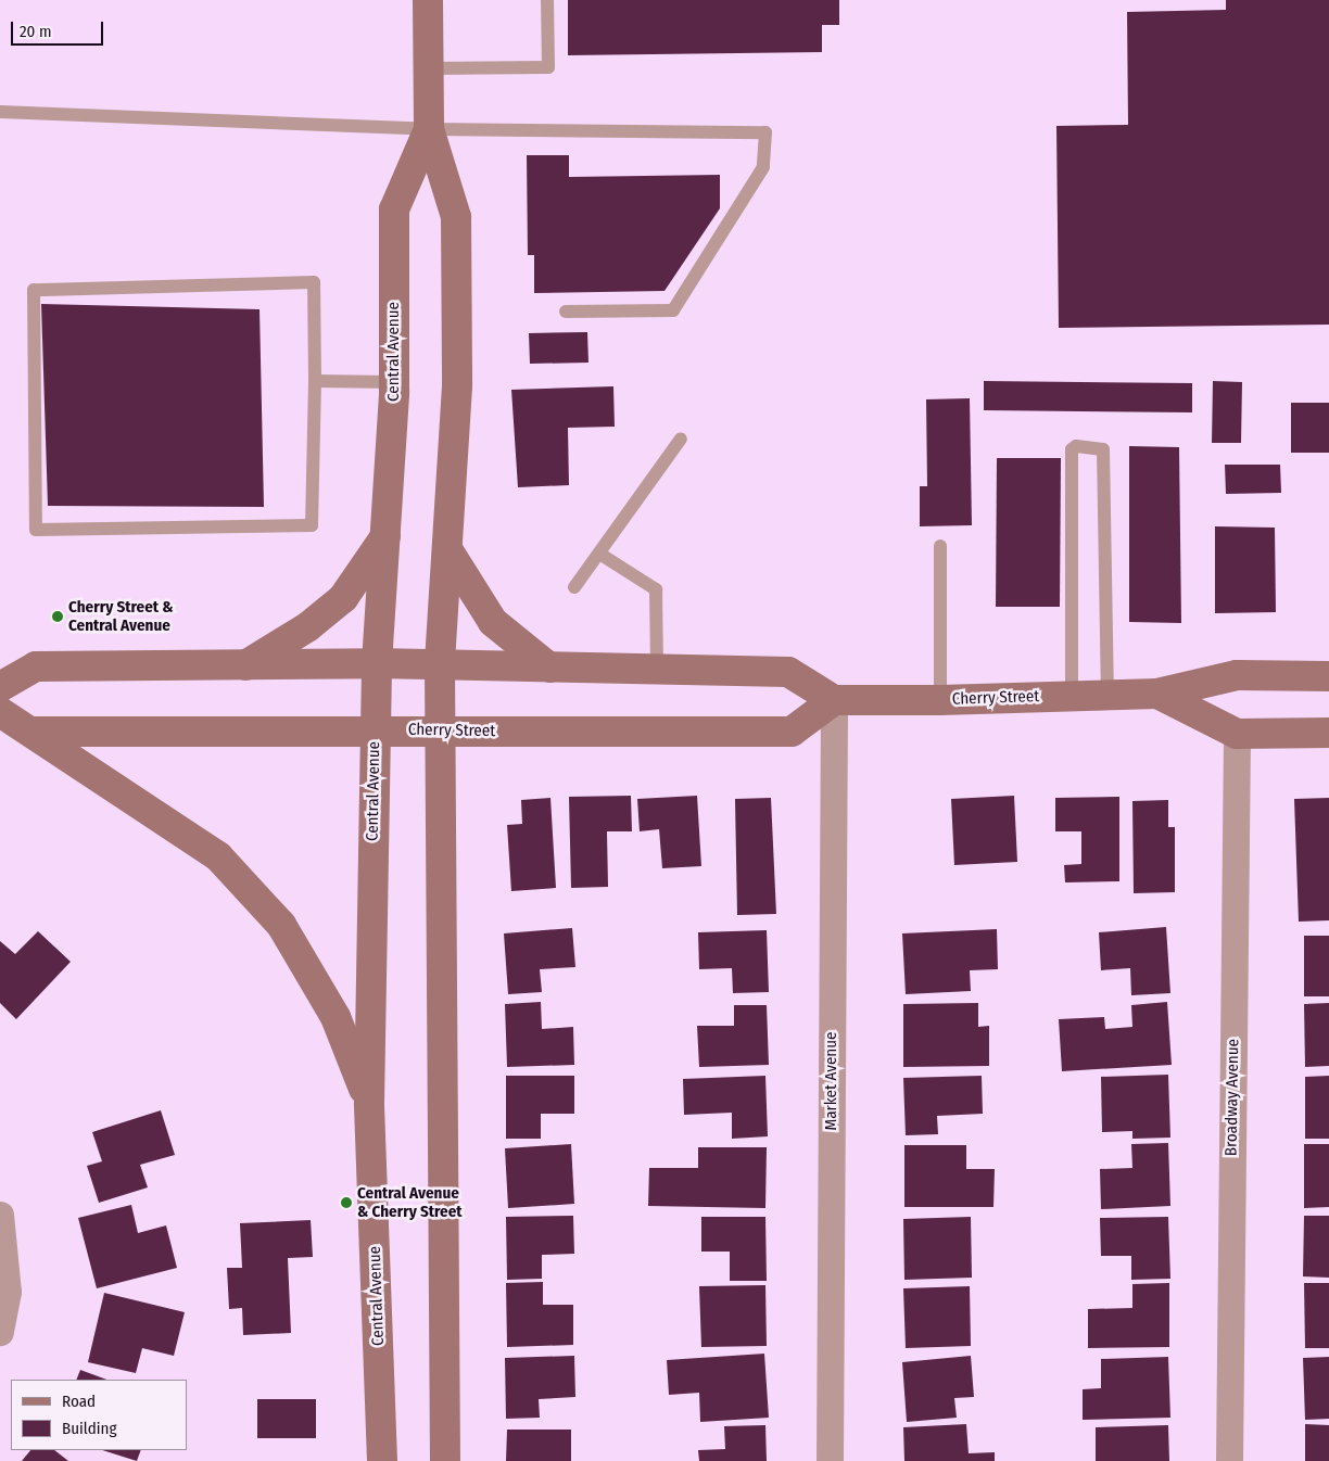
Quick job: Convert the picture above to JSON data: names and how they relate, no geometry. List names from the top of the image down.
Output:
{
  "streets": {
    "street": [
      "Central Avenue",
      "Cherry Street",
      "Market Avenue",
      "Broadway Avenue"
    ]
  },
  "crossings": [
    ["Central Avenue", "Cherry Street"],
    ["Cherry Street", "Market Avenue"],
    ["Cherry Street", "Broadway Avenue"]
  ],
  "places": ["Cherry Street & Central Avenue", "Central Avenue & Cherry Street"],
  "legend": ["Road", "Building"],
  "scale_bar": "20 m"
}
